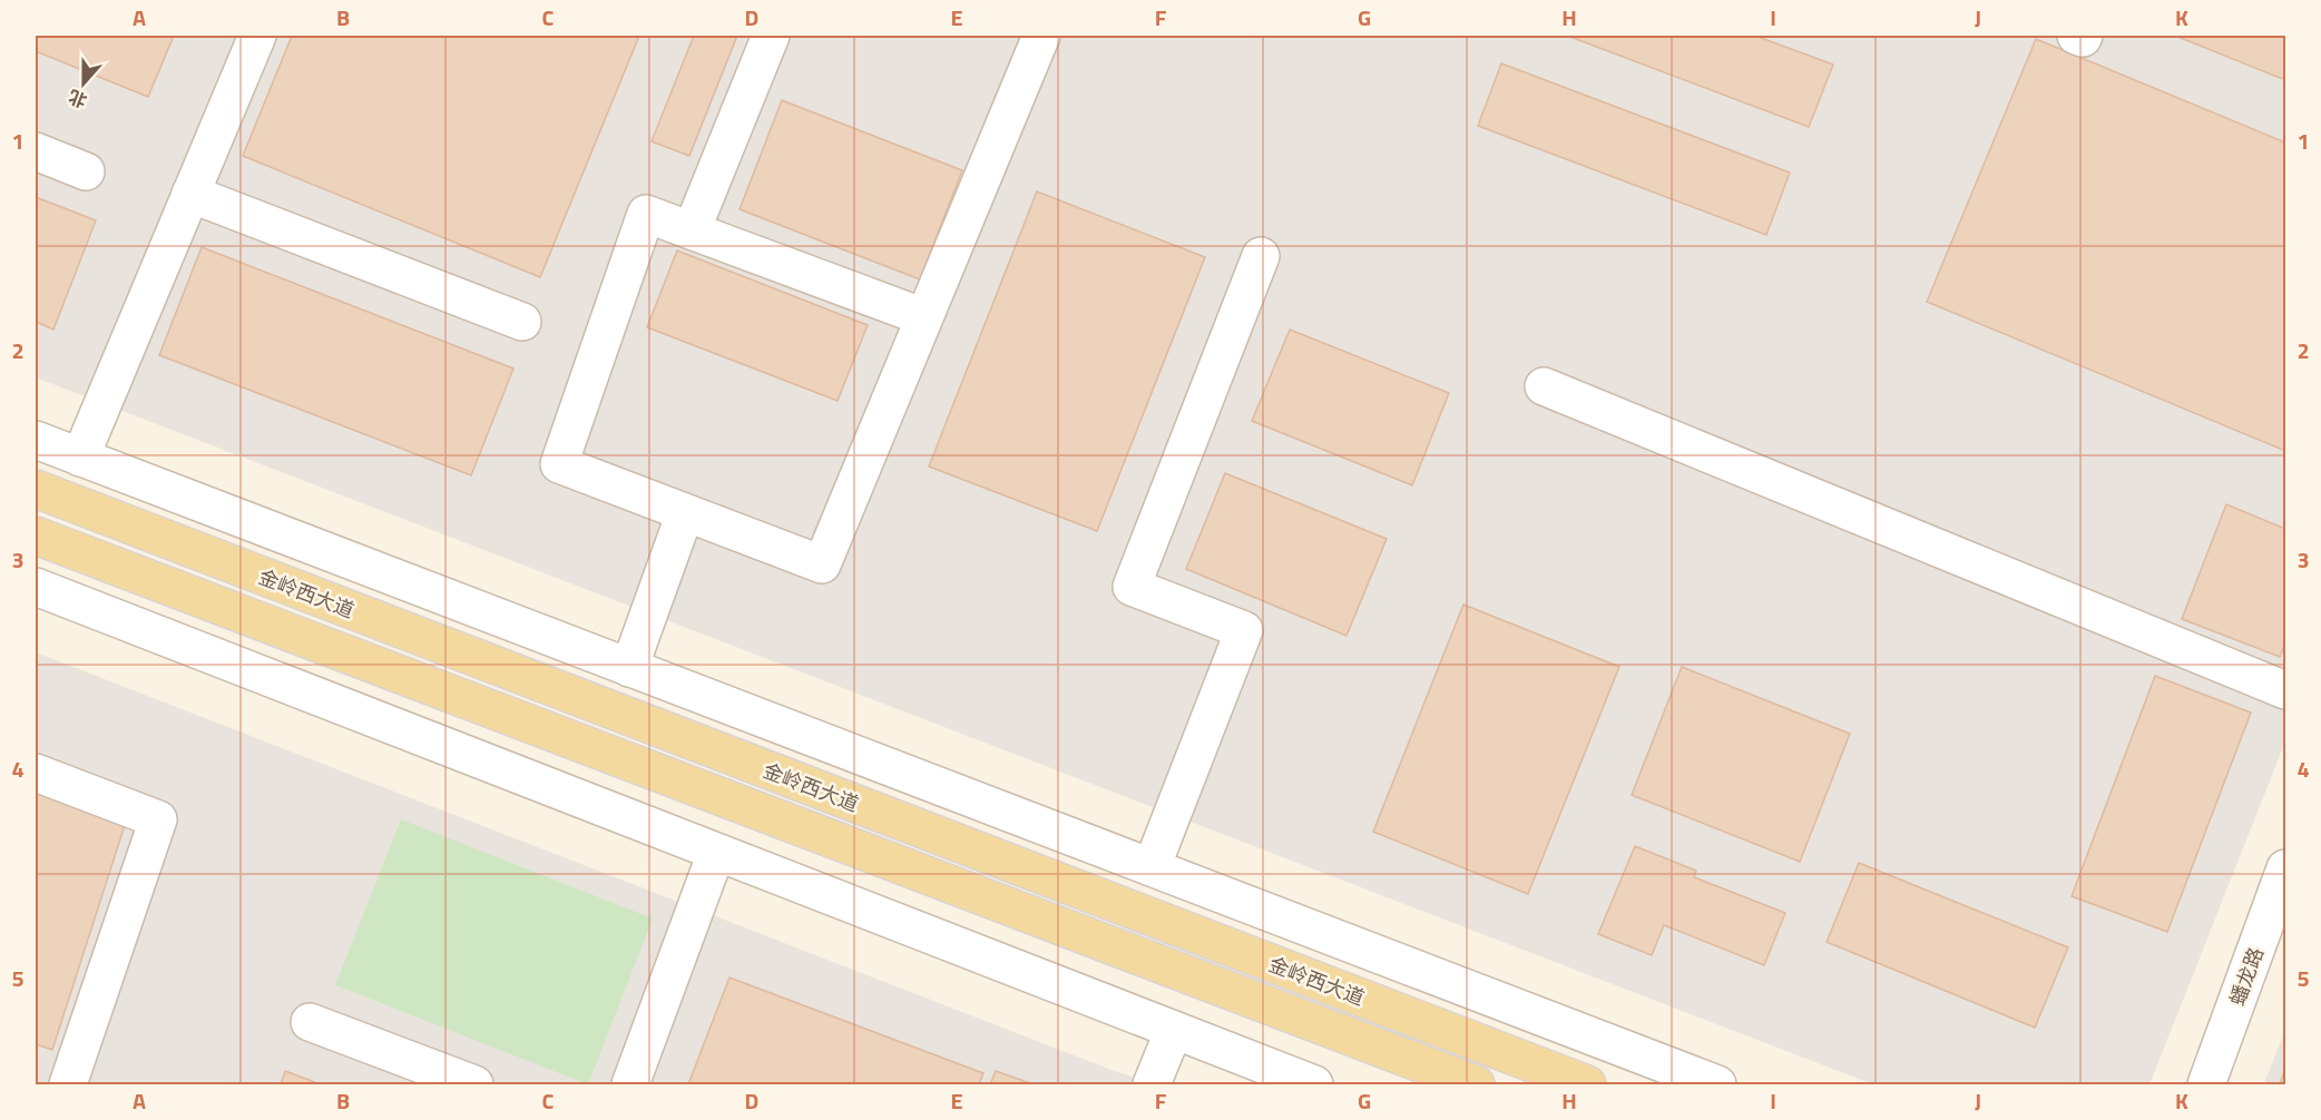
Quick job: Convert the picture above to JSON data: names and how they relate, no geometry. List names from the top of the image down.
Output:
{
  "streets": {
    "main road": ["金岭西大道"],
    "street": ["蟠龙路"]
  },
  "north": "bottom",
  "grid": {
    "columns": [
      "A",
      "B",
      "C",
      "D",
      "E",
      "F",
      "G",
      "H",
      "I",
      "J",
      "K"
    ],
    "rows": [
      "1",
      "2",
      "3",
      "4",
      "5"
    ]
  }
}
